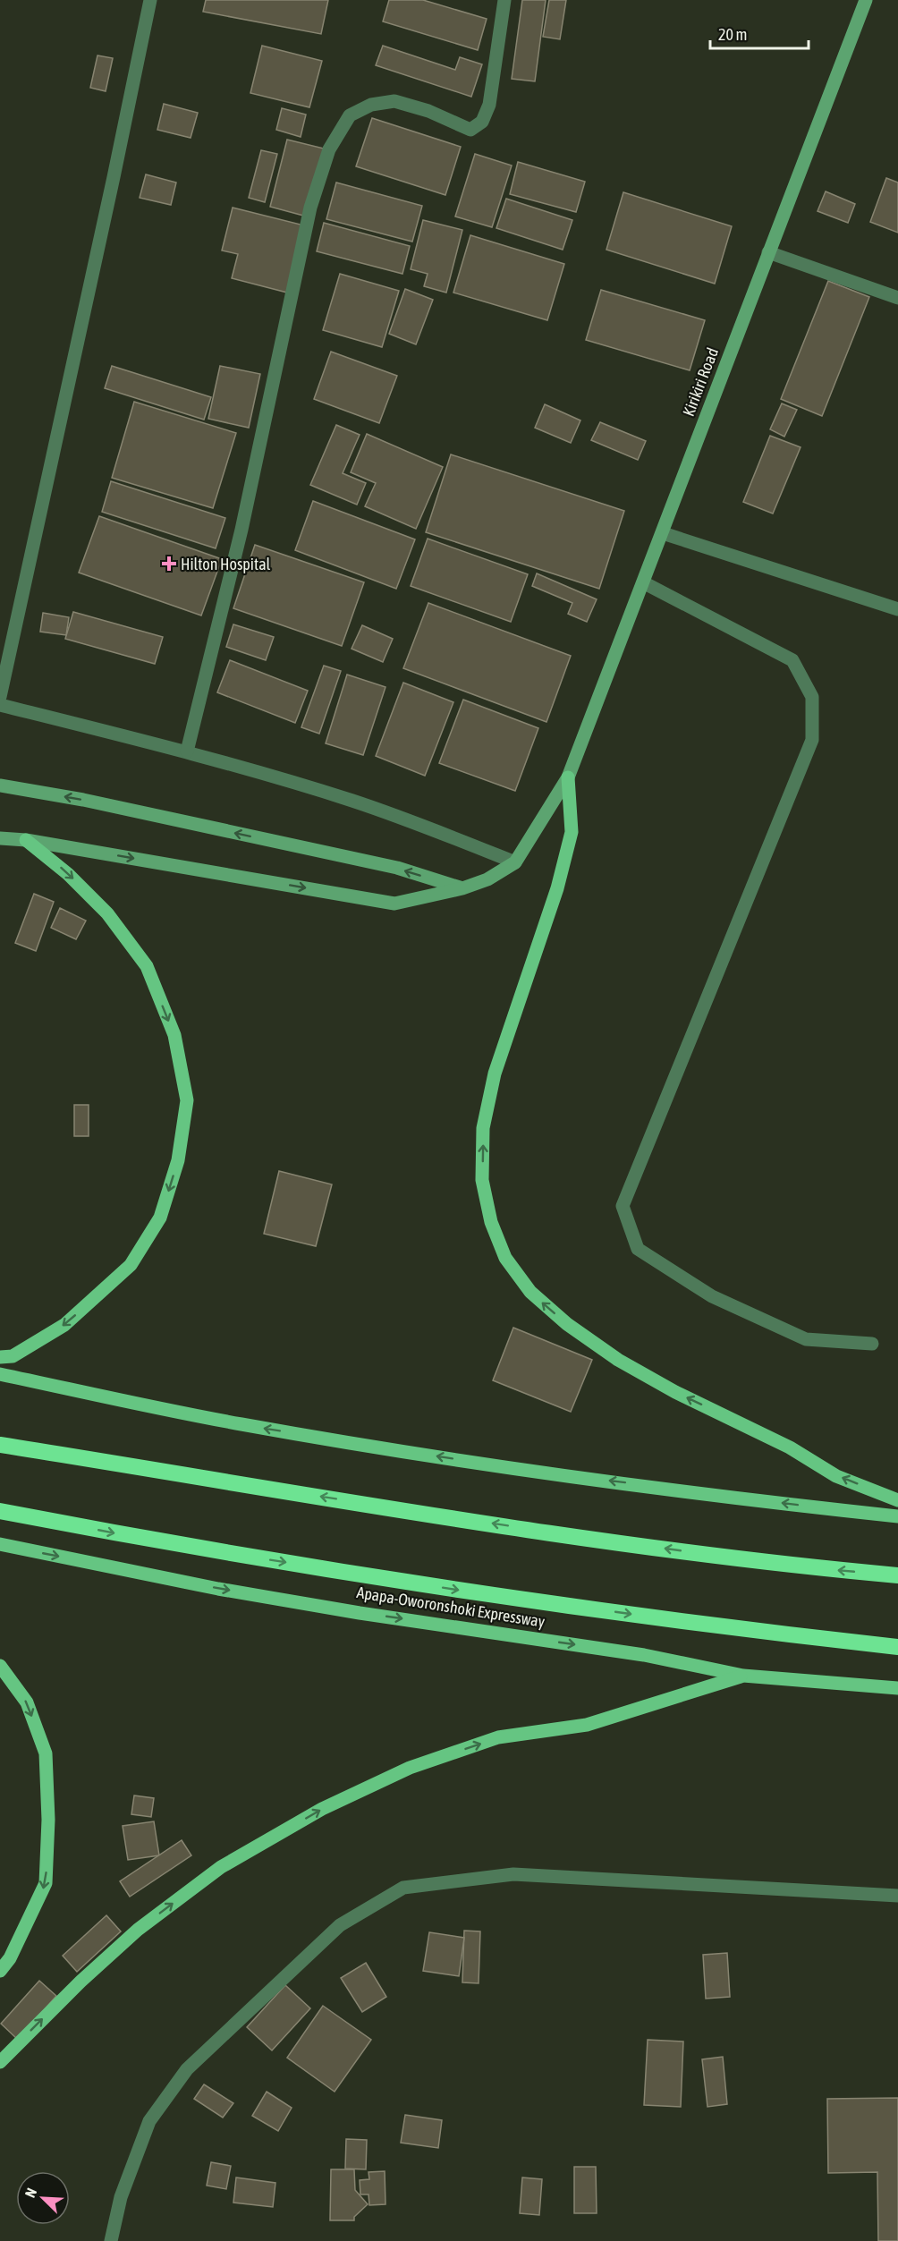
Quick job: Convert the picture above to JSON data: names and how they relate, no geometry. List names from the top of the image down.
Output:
{
  "streets": {
    "highway": ["Apapa-Oworonshoki Expressway"],
    "main road": ["Kirikiri Road"]
  },
  "places": {
    "health": ["Hilton Hospital"]
  },
  "scale_bar": "20 m",
  "north": "top left"
}
